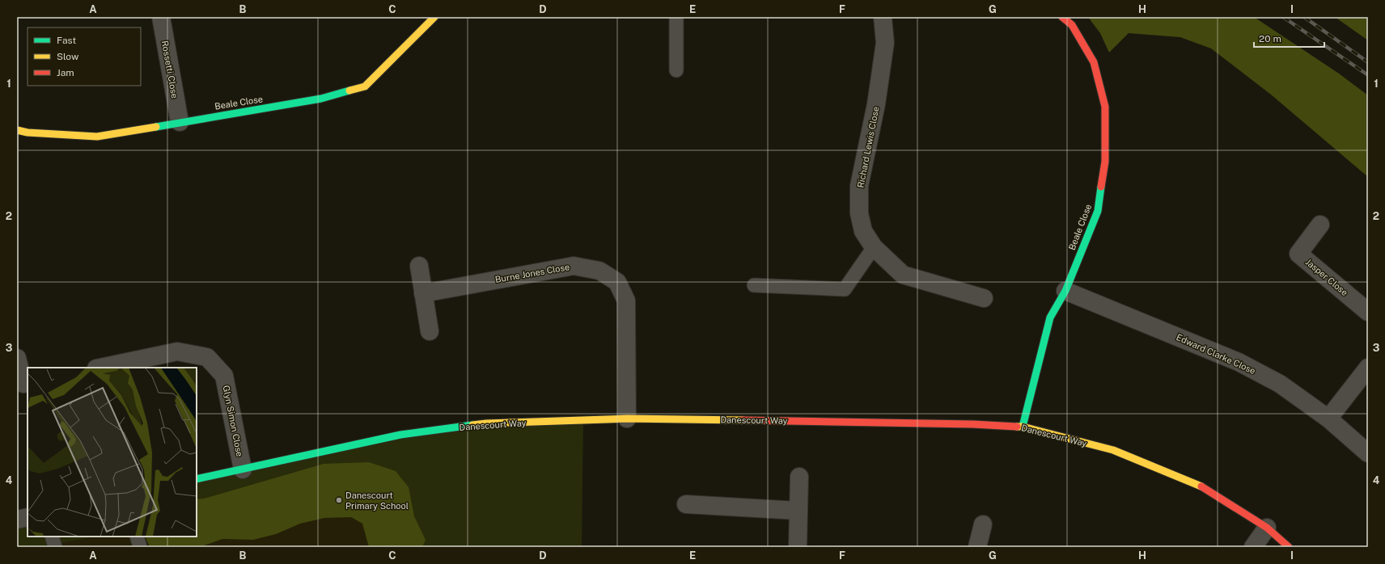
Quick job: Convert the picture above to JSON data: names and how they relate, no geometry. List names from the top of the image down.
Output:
{
  "streets": {
    "street": [
      "Rossetti Close",
      "Beale Close",
      "Richard Lewis Close",
      "Burne Jones Close",
      "Jasper Close",
      "Edward Clarke Close",
      "Danescourt Way",
      "Glyn Simon Close"
    ]
  },
  "crossings": [
    ["Rossetti Close", "Beale Close"],
    ["Beale Close", "Edward Clarke Close"],
    ["Beale Close", "Danescourt Way"],
    ["Burne Jones Close", "Danescourt Way"],
    ["Danescourt Way", "Glyn Simon Close"]
  ],
  "places": ["Danescourt Primary School"],
  "legend": ["Fast", "Slow", "Jam"],
  "scale_bar": "20 m",
  "grid": {
    "columns": [
      "A",
      "B",
      "C",
      "D",
      "E",
      "F",
      "G",
      "H",
      "I"
    ],
    "rows": [
      "1",
      "2",
      "3",
      "4"
    ]
  }
}
